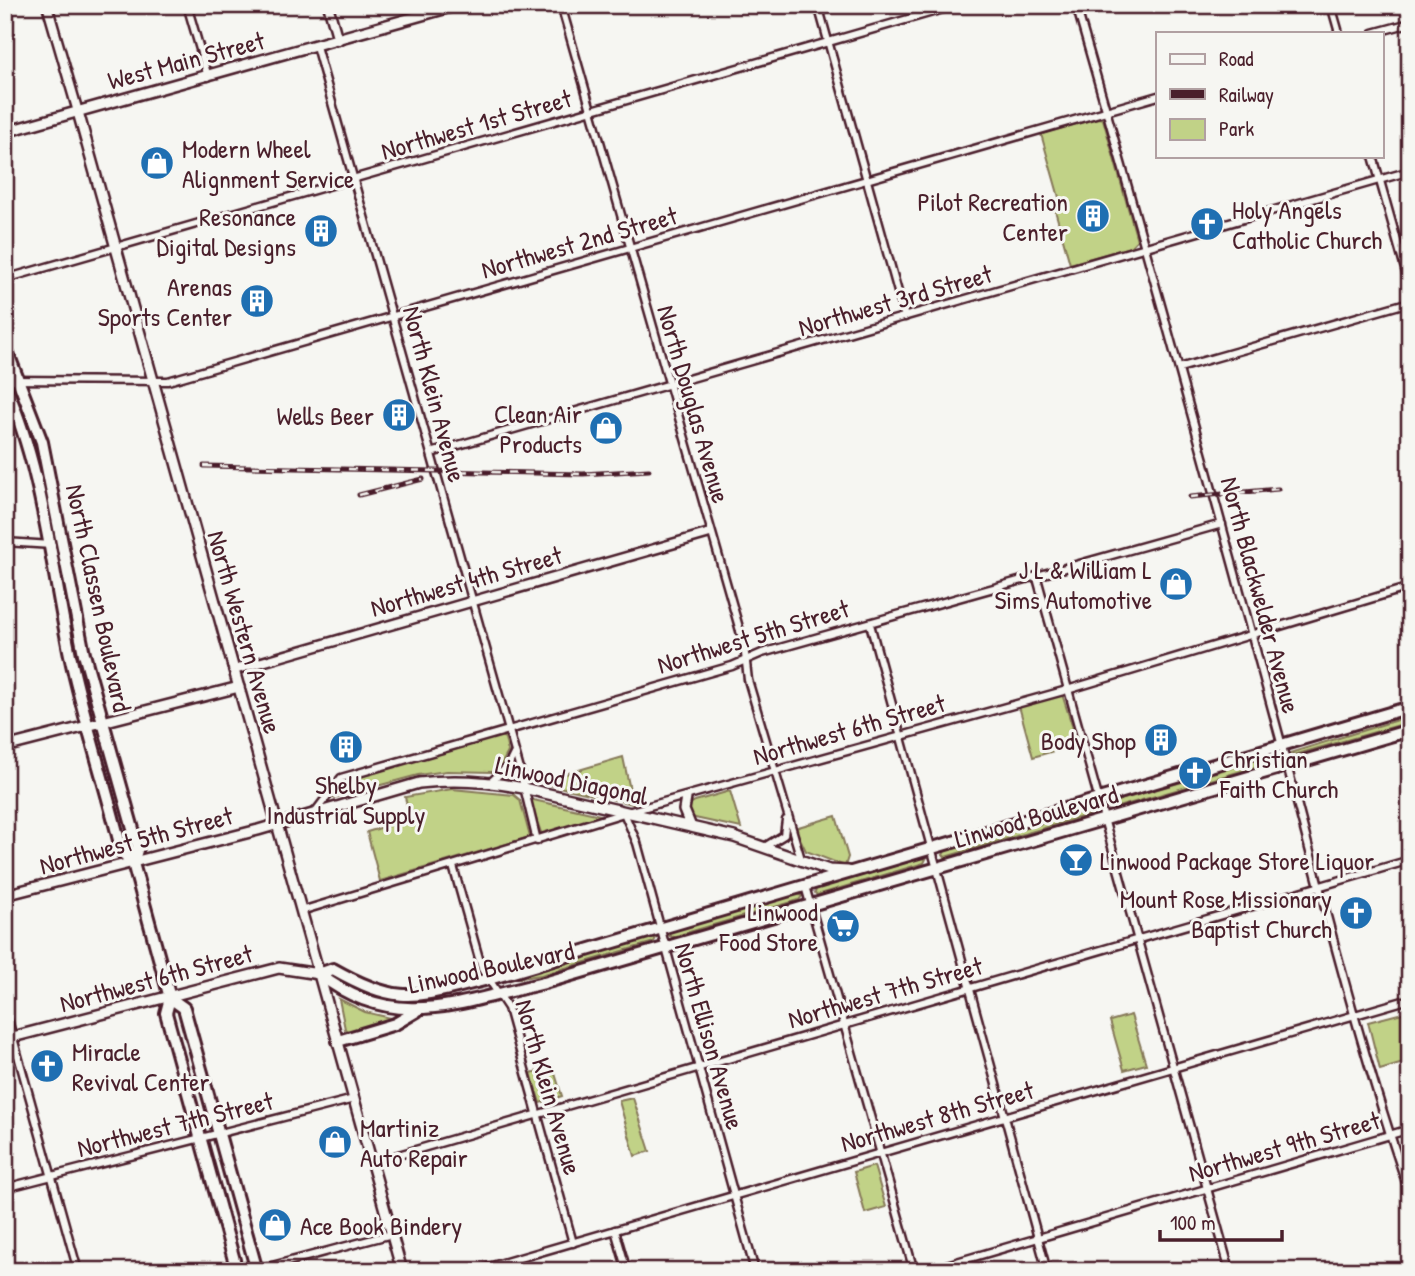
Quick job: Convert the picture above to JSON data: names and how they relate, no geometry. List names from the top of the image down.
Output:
{
  "streets": {
    "main road": [
      "West Main Street",
      "North Classen Boulevard",
      "North Western Avenue",
      "Northwest 5th Street",
      "Northwest 6th Street",
      "Linwood Diagonal",
      "Linwood Boulevard"
    ],
    "street": [
      "Northwest 1st Street",
      "Northwest 2nd Street",
      "Northwest 3rd Street",
      "North Klein Avenue",
      "North Douglas Avenue",
      "Northwest 4th Street",
      "North Blackwelder Avenue",
      "Northwest 7th Street",
      "North Ellison Avenue",
      "Northwest 8th Street",
      "Northwest 9th Street"
    ]
  },
  "crossings": [
    ["West Main Street", "North Klein Avenue"],
    ["West Main Street", "North Western Avenue"],
    ["Northwest 1st Street", "North Klein Avenue"],
    ["Northwest 1st Street", "North Douglas Avenue"],
    ["Northwest 1st Street", "North Western Avenue"],
    ["Northwest 2nd Street", "North Klein Avenue"],
    ["Northwest 2nd Street", "North Douglas Avenue"],
    ["Northwest 2nd Street", "North Blackwelder Avenue"],
    ["Northwest 2nd Street", "North Classen Boulevard"],
    ["Northwest 2nd Street", "North Western Avenue"],
    ["Northwest 3rd Street", "North Klein Avenue"],
    ["Northwest 3rd Street", "North Douglas Avenue"],
    ["Northwest 3rd Street", "North Blackwelder Avenue"],
    ["North Klein Avenue", "Northwest 4th Street"],
    ["North Klein Avenue", "Northwest 5th Street"],
    ["North Klein Avenue", "Northwest 6th Street"],
    ["North Klein Avenue", "Linwood Diagonal"],
    ["North Klein Avenue", "Linwood Boulevard"],
    ["North Klein Avenue", "Northwest 7th Street"],
    ["North Klein Avenue", "Northwest 8th Street"],
    ["North Douglas Avenue", "Northwest 4th Street"],
    ["North Douglas Avenue", "Northwest 5th Street"],
    ["North Douglas Avenue", "Northwest 6th Street"],
    ["North Douglas Avenue", "Linwood Diagonal"],
    ["Northwest 4th Street", "North Western Avenue"],
    ["North Blackwelder Avenue", "Northwest 5th Street"],
    ["North Blackwelder Avenue", "Northwest 6th Street"],
    ["North Blackwelder Avenue", "Linwood Boulevard"],
    ["North Blackwelder Avenue", "Northwest 7th Street"],
    ["North Blackwelder Avenue", "Northwest 8th Street"],
    ["North Blackwelder Avenue", "Northwest 9th Street"],
    ["North Classen Boulevard", "Northwest 5th Street"],
    ["North Classen Boulevard", "Northwest 6th Street"],
    ["North Classen Boulevard", "Northwest 7th Street"],
    ["North Western Avenue", "Northwest 5th Street"],
    ["North Western Avenue", "Northwest 6th Street"],
    ["North Western Avenue", "Linwood Diagonal"],
    ["North Western Avenue", "Linwood Boulevard"],
    ["North Western Avenue", "Northwest 7th Street"],
    ["Northwest 5th Street", "Linwood Diagonal"],
    ["Northwest 6th Street", "Linwood Diagonal"],
    ["Northwest 6th Street", "Linwood Boulevard"],
    ["Northwest 6th Street", "North Ellison Avenue"],
    ["Linwood Diagonal", "Linwood Boulevard"],
    ["Linwood Diagonal", "North Ellison Avenue"],
    ["Linwood Boulevard", "North Ellison Avenue"],
    ["Northwest 7th Street", "North Ellison Avenue"],
    ["North Ellison Avenue", "Northwest 8th Street"]
  ],
  "places": {
    "shop": [
      "Modern Wheel Alignment Service",
      "Clean Air Products",
      "J L & William L Sims Automotive",
      "Martiniz Auto Repair",
      "Ace Book Bindery"
    ],
    "building": [
      "Pilot Recreation Center",
      "Resonance Digital Designs",
      "Arenas Sports Center",
      "Wells Beer",
      "Body Shop",
      "Shelby Industrial Supply"
    ],
    "church": [
      "Holy Angels Catholic Church",
      "Christian Faith Church",
      "Mount Rose Missionary Baptist Church",
      "Miracle Revival Center"
    ],
    "bar": ["Linwood Package Store Liquor"],
    "supermarket": ["Linwood Food Store"]
  },
  "legend": ["Road", "Railway", "Park"],
  "scale_bar": "100 m"
}
